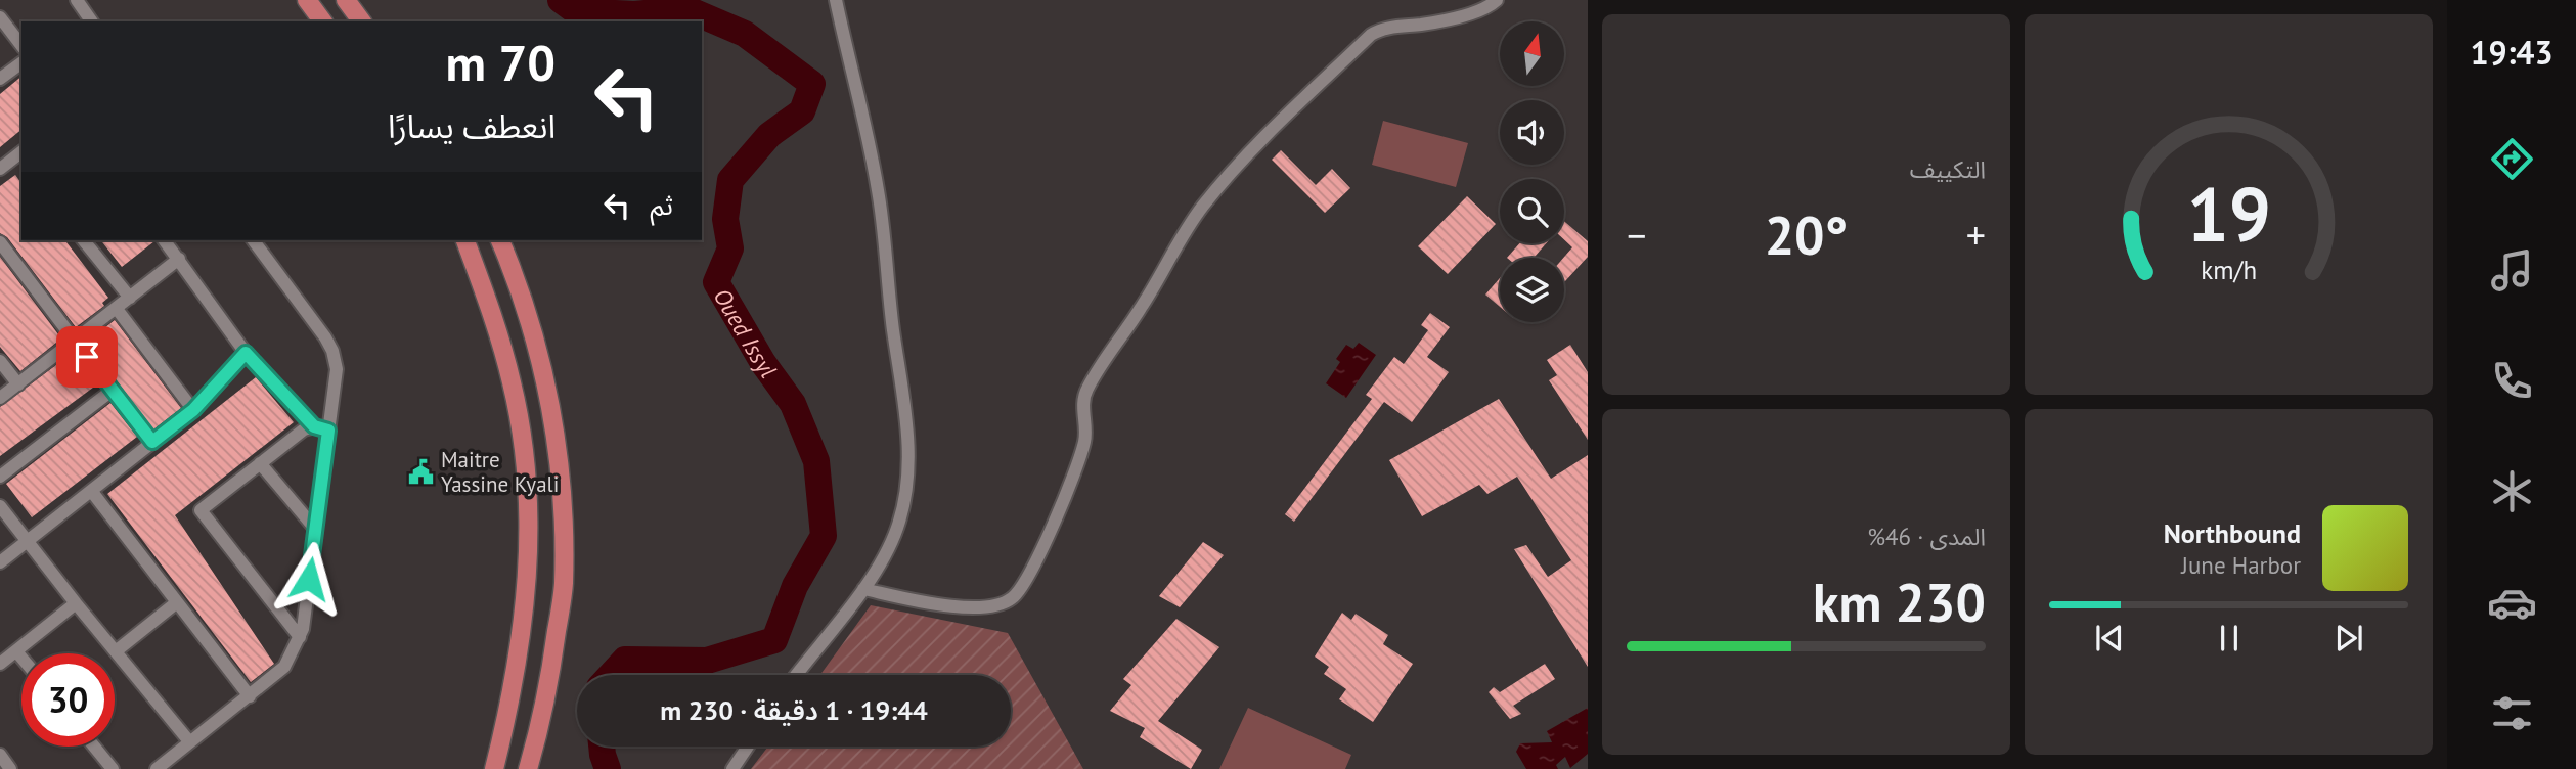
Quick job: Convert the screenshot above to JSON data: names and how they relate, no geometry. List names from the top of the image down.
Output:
{
  "water": ["Oued Issyl"],
  "places": {
    "public building": ["Maitre Yassine Kyali"]
  },
  "north": "top",
  "page": {
    "tabs": "19:43",
    "tile": [
      "التكييف",
      ["المدى · 46%", "230 km"]
    ],
    "turn": ["70 m", "انعطف يسارًا"],
    "then": "ثم",
    "heat": ["−", "20°", "+"],
    "song": ["Northbound", "June Harbor"],
    "limit": "30",
    "trip": "19:44 · 1 دقيقة · 230 m",
    "gauge": ["19", "km/h"]
  }
}
